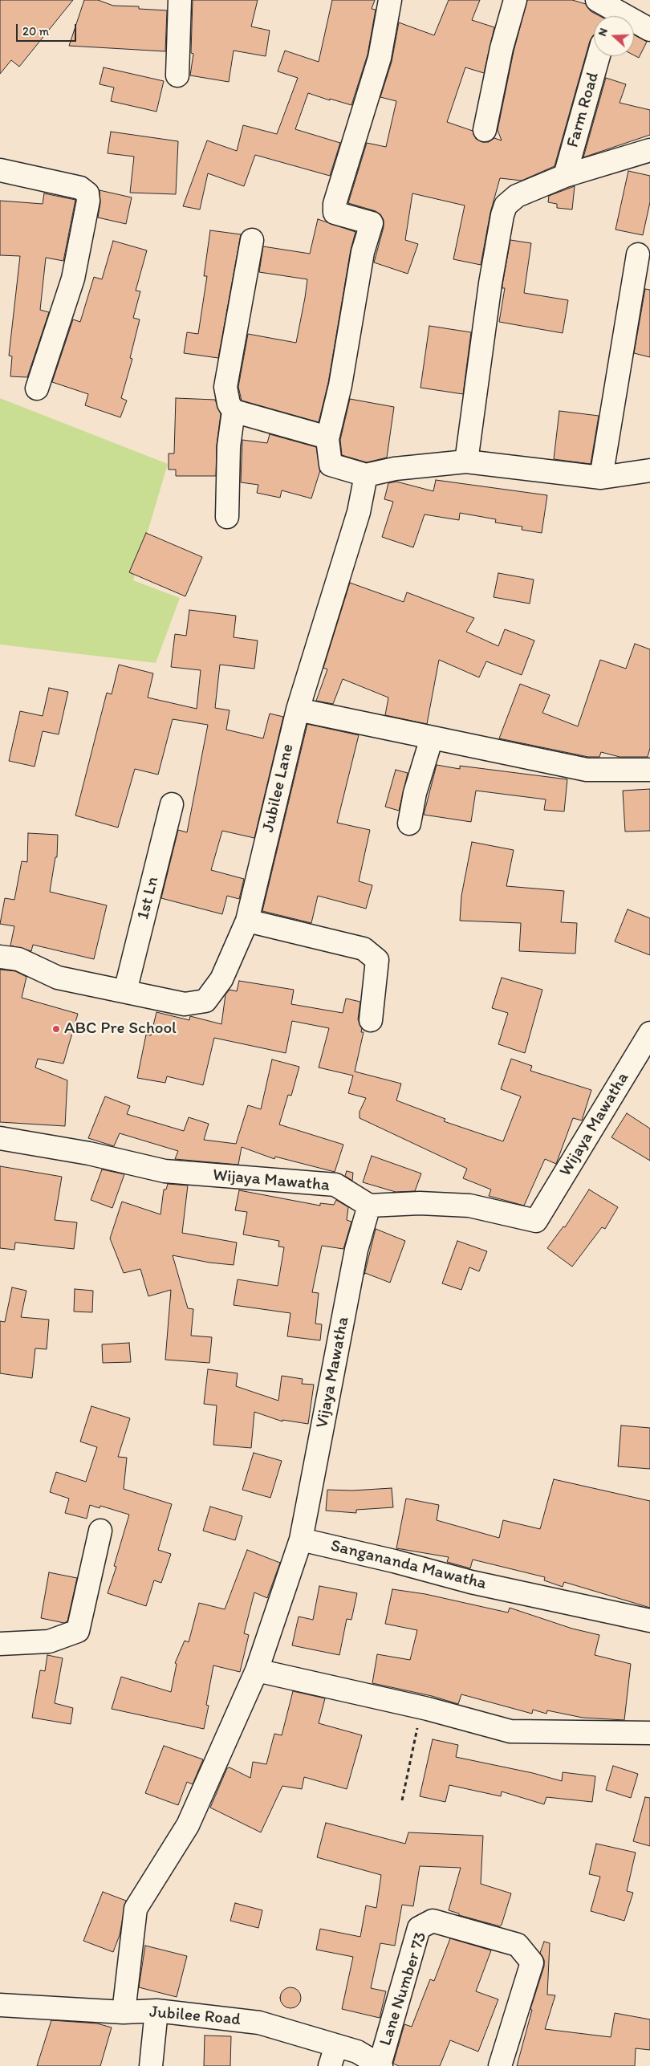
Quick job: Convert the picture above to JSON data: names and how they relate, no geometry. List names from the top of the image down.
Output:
{
  "streets": {
    "street": [
      "Farm Road",
      "Jubilee Lane",
      "1st Ln",
      "Wijaya Mawatha",
      "Vijaya Mawatha",
      "Sangananda Mawatha",
      "Lane Number 73",
      "Jubilee Road"
    ]
  },
  "crossings": [
    ["Jubilee Lane", "1st Ln"],
    ["Wijaya Mawatha", "Vijaya Mawatha"],
    ["Vijaya Mawatha", "Sangananda Mawatha"],
    ["Lane Number 73", "Jubilee Road"]
  ],
  "places": ["ABC Pre School"],
  "scale_bar": "20 m",
  "north": "left"
}
